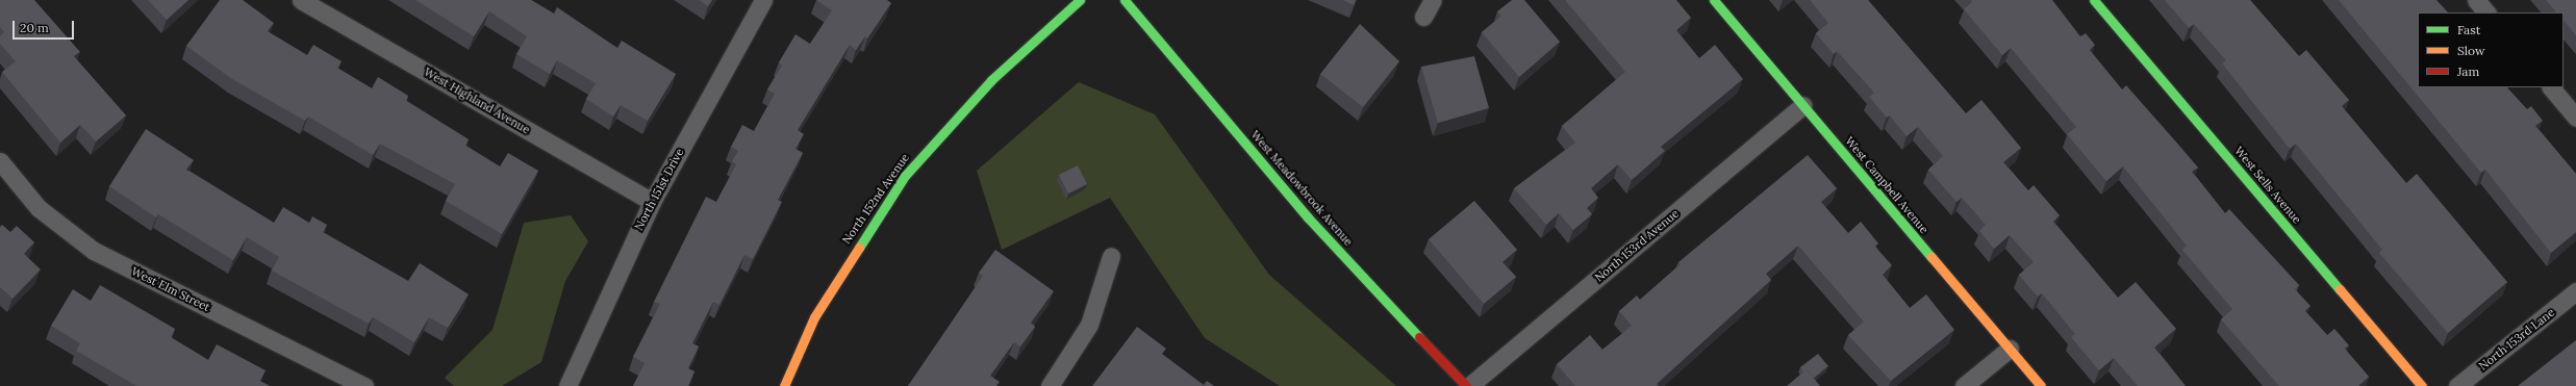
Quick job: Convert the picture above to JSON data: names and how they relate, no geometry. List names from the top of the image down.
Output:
{
  "streets": {
    "street": [
      "West Highland Avenue",
      "West Campbell Avenue",
      "West Sells Avenue",
      "West Meadowbrook Avenue",
      "North 151st Drive",
      "North 152nd Avenue",
      "North 153rd Avenue",
      "West Elm Street",
      "North 153rd Lane"
    ]
  },
  "crossings": [
    ["West Highland Avenue", "North 151st Drive"],
    ["West Campbell Avenue", "North 153rd Avenue"]
  ],
  "legend": ["Fast", "Slow", "Jam"],
  "scale_bar": "20 m"
}
